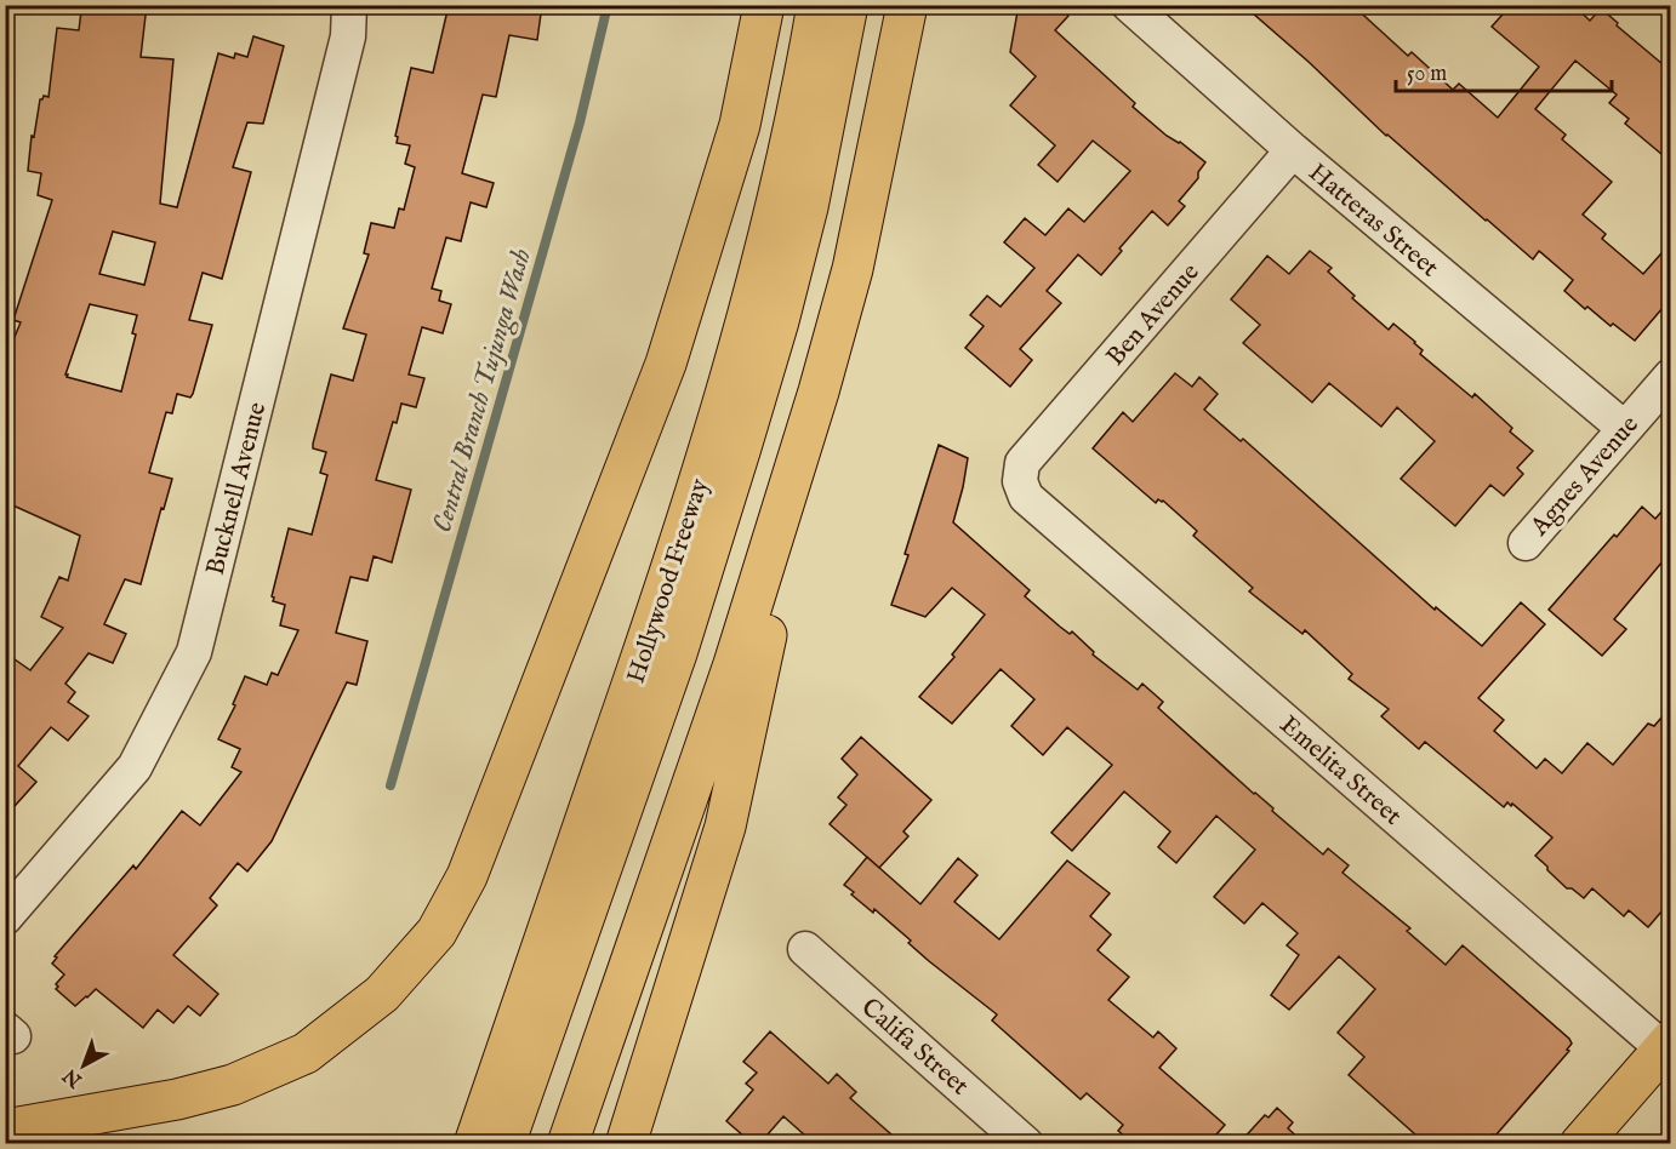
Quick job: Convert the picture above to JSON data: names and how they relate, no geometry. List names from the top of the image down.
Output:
{
  "streets": {
    "main road": ["Hollywood Freeway"],
    "street": [
      "Hatteras Street",
      "Ben Avenue",
      "Agnes Avenue",
      "Bucknell Avenue",
      "Emelita Street",
      "Califa Street"
    ]
  },
  "crossings": [
    ["Hatteras Street", "Ben Avenue"],
    ["Hatteras Street", "Agnes Avenue"],
    ["Ben Avenue", "Emelita Street"]
  ],
  "water": ["Central Branch Tujunga Wash"],
  "scale_bar": "50 m",
  "north": "bottom left"
}
